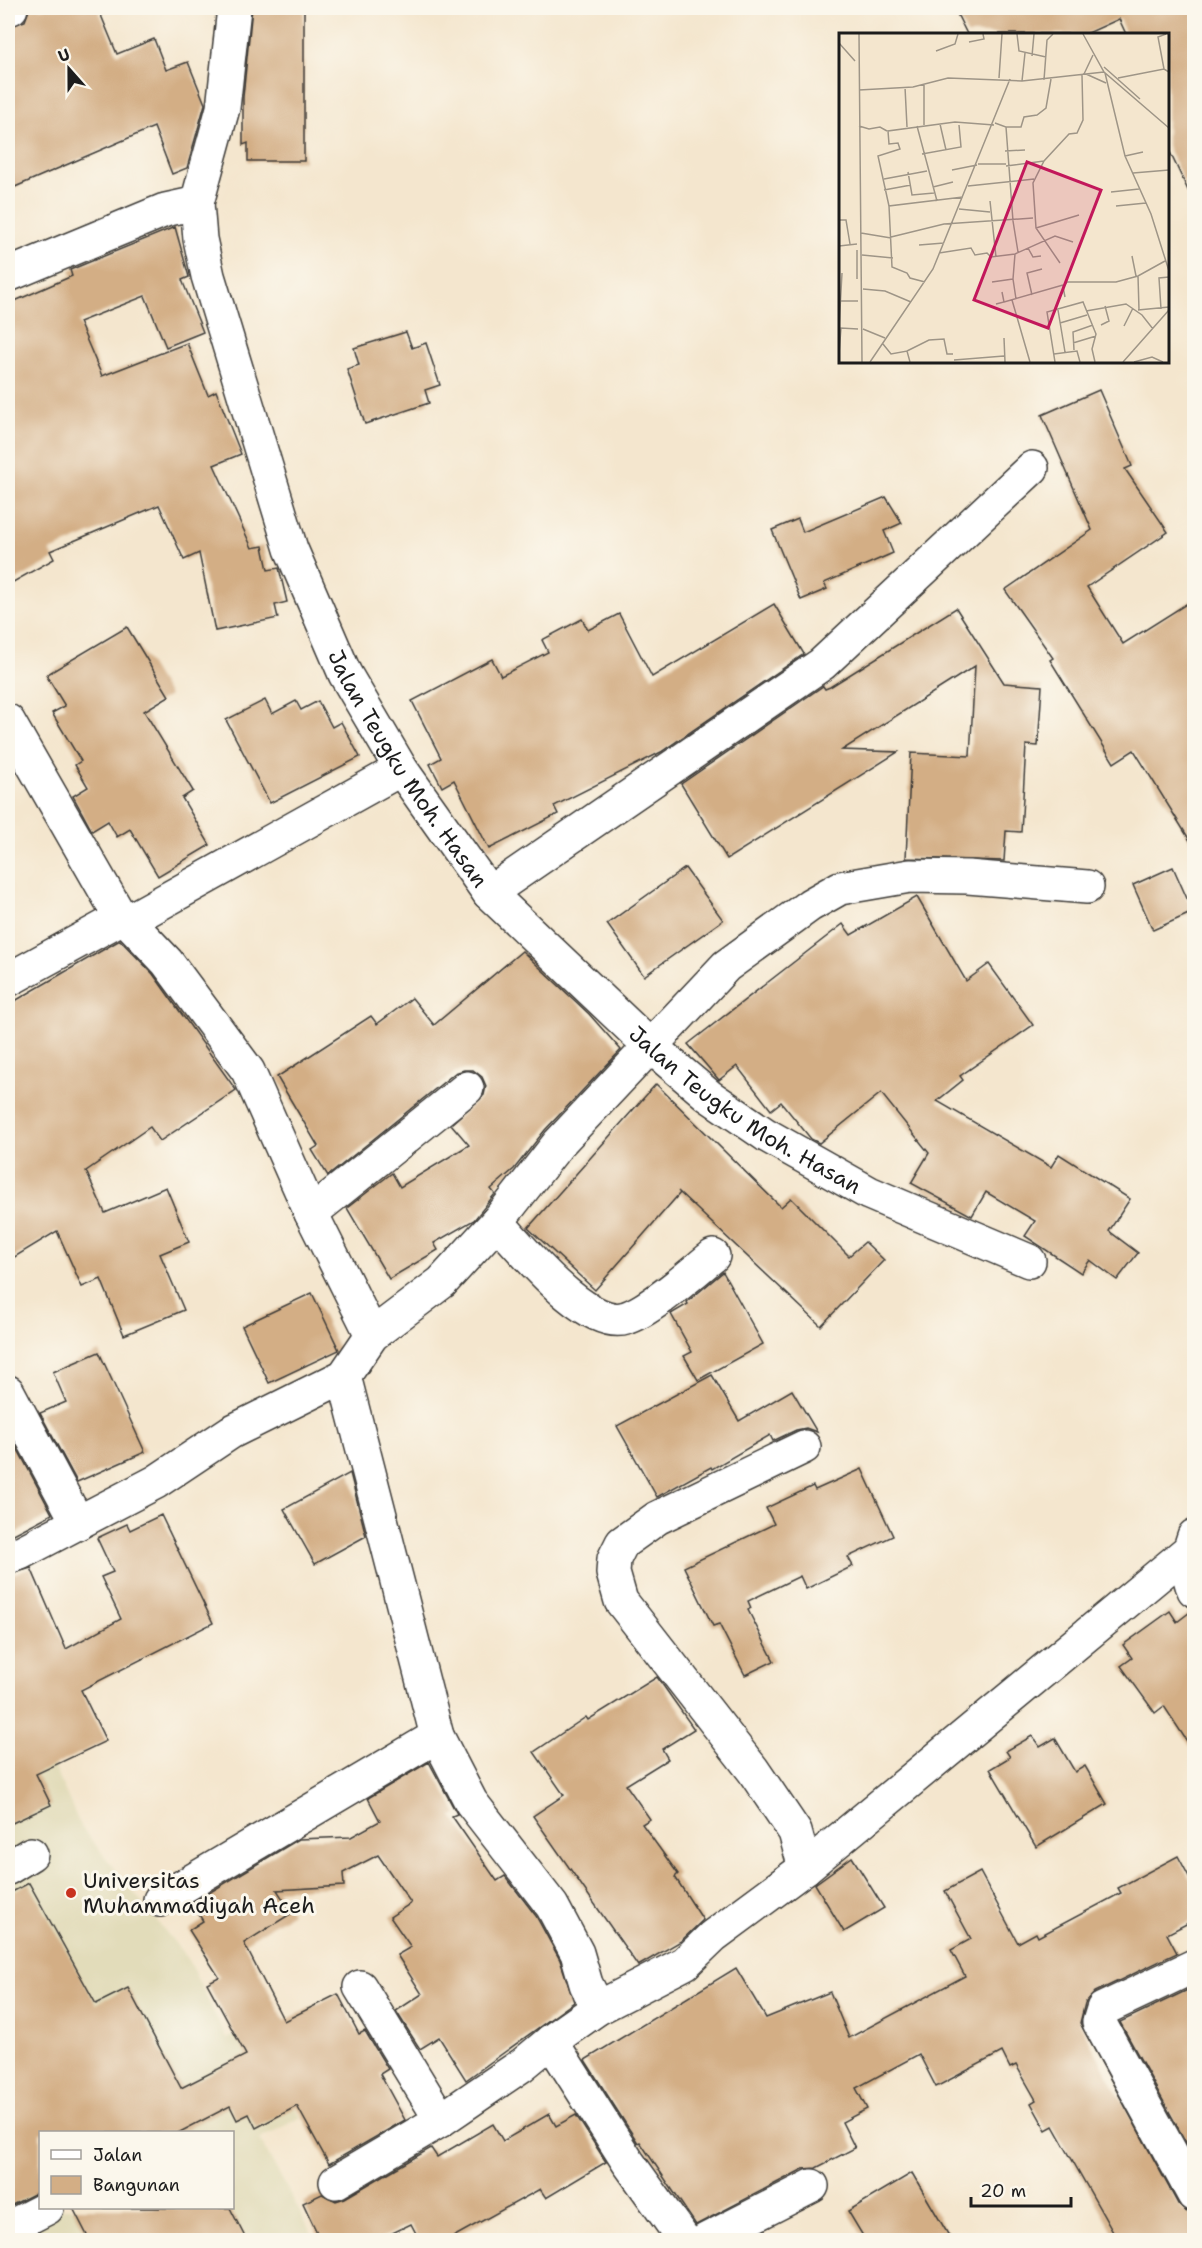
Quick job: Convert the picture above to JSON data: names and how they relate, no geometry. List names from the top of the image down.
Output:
{
  "streets": {
    "street": ["Jalan Teugku Moh. Hasan"]
  },
  "places": ["Universitas Muhammadiyah Aceh"],
  "legend": ["Jalan", "Bangunan"],
  "scale_bar": "20 m",
  "north": "top"
}
